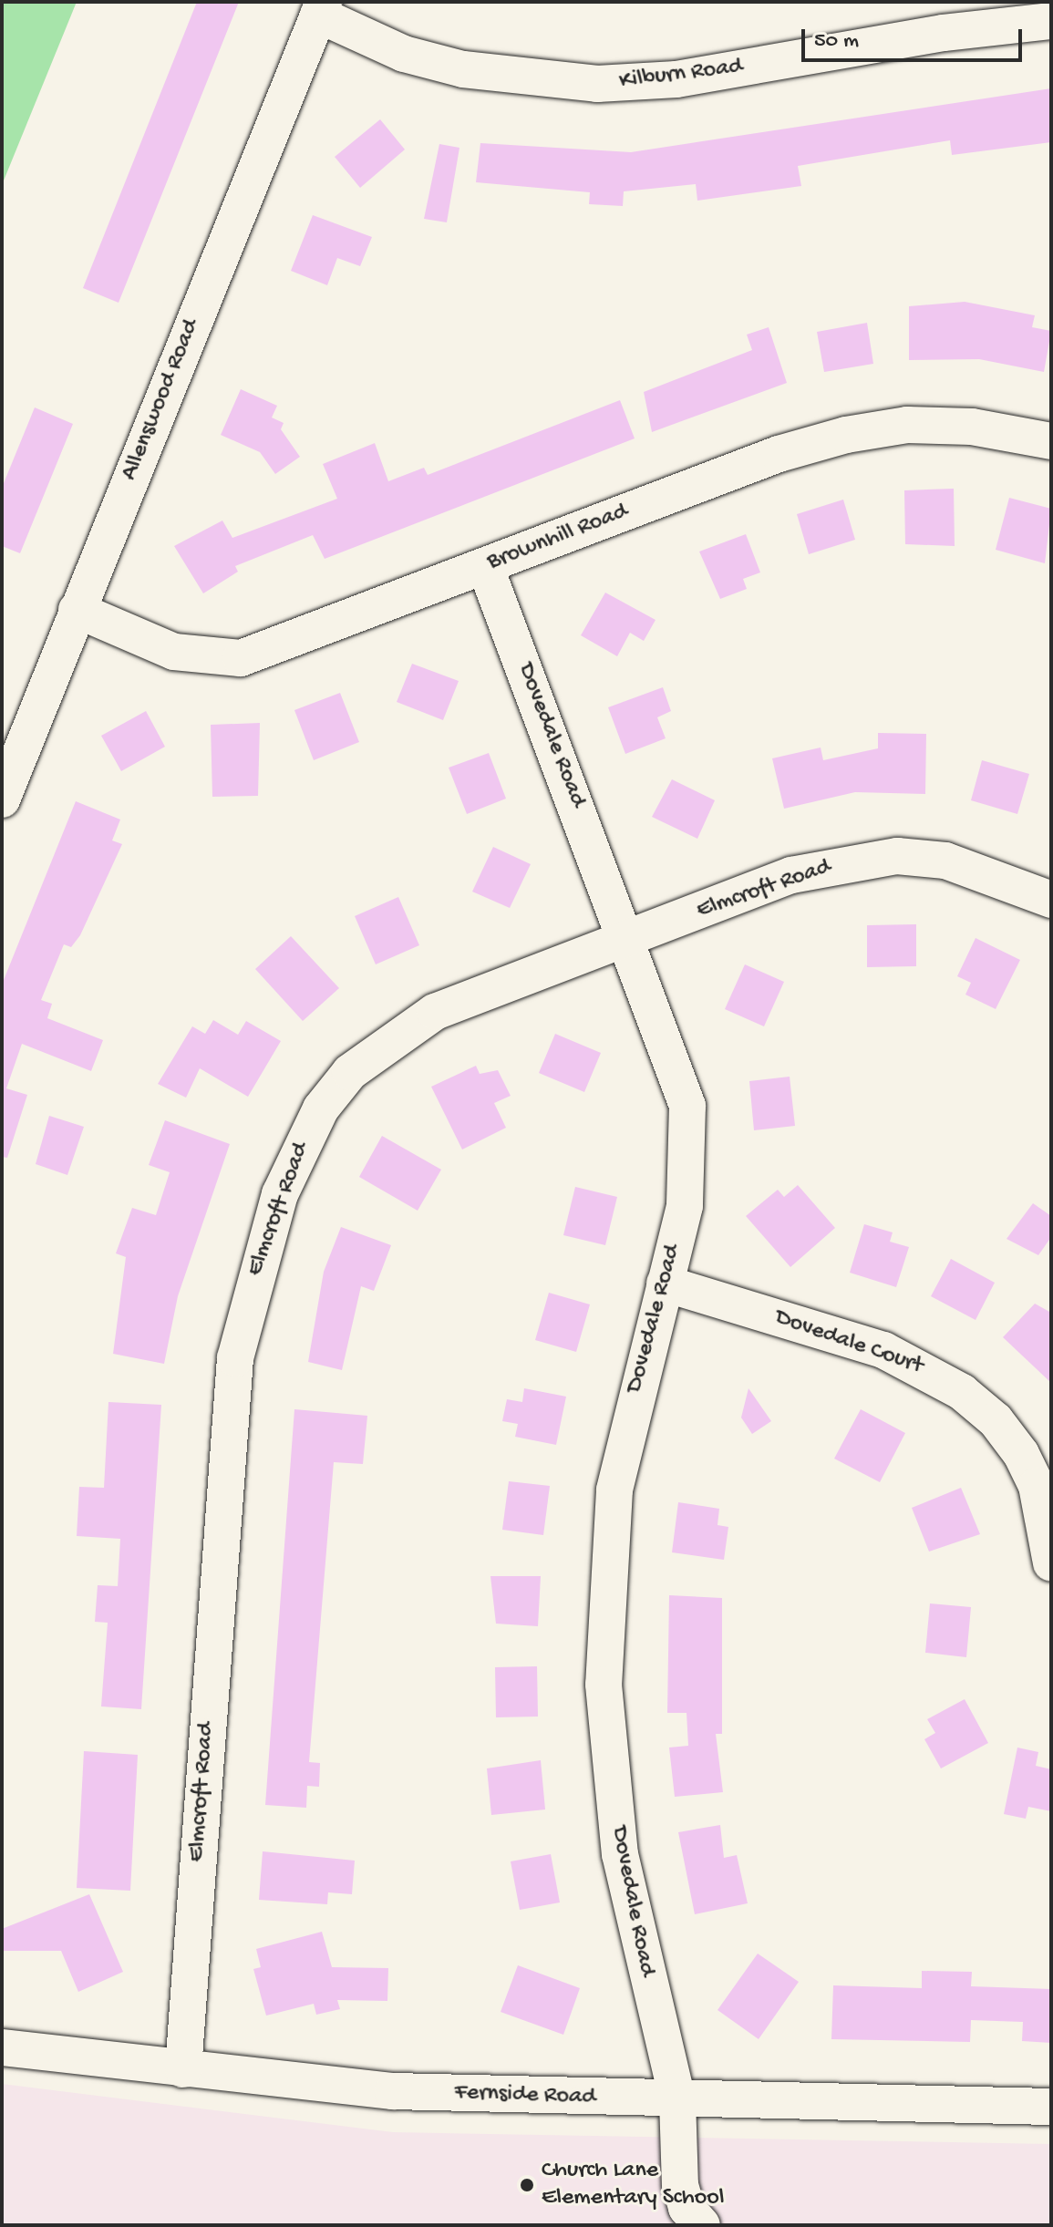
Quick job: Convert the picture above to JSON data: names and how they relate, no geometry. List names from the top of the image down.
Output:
{
  "streets": {
    "street": [
      "Kilburn Road",
      "Allenswood Road",
      "Brownhill Road",
      "Dovedale Road",
      "Elmcroft Road",
      "Dovedale Court",
      "Fernside Road"
    ]
  },
  "crossings": [
    ["Kilburn Road", "Allenswood Road"],
    ["Allenswood Road", "Brownhill Road"],
    ["Brownhill Road", "Dovedale Road"],
    ["Dovedale Road", "Elmcroft Road"],
    ["Dovedale Road", "Dovedale Court"],
    ["Dovedale Road", "Fernside Road"],
    ["Elmcroft Road", "Fernside Road"]
  ],
  "places": ["Church Lane Elementary School"],
  "scale_bar": "50 m"
}
